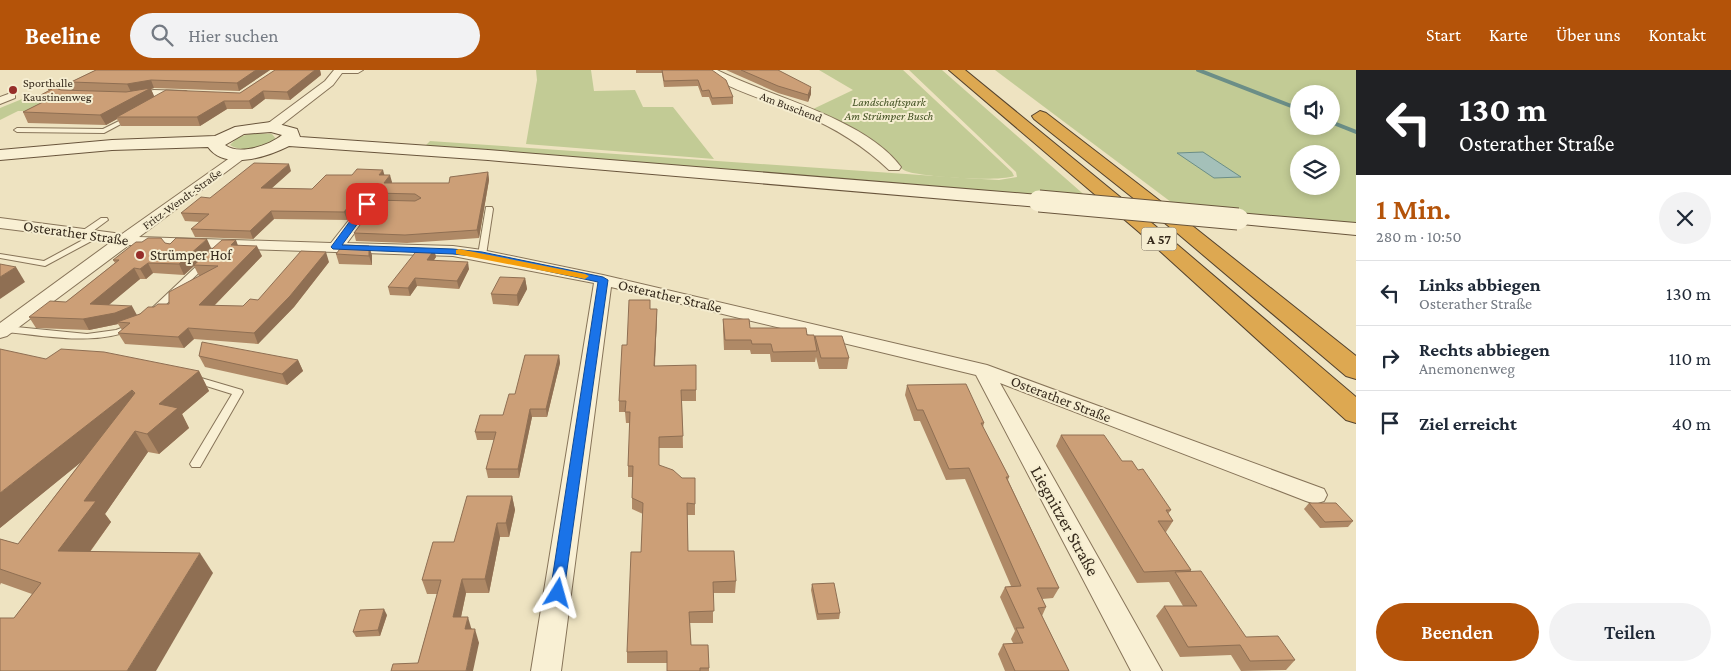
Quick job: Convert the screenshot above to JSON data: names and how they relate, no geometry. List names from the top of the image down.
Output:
{
  "streets": {
    "highway": ["A 57"],
    "street": [
      "Am Buschend",
      "Fritz-Wendt-Straße",
      "Osterather Straße",
      "Liegnitzer Straße"
    ]
  },
  "crossings": [
    ["Fritz-Wendt-Straße", "Osterather Straße"],
    ["Osterather Straße", "Liegnitzer Straße"]
  ],
  "parks": ["Landschaftspark Am Strümper Busch"],
  "places": ["Sporthalle Kaustinenweg", "Strümper Hof"],
  "page": {
    "header": "Beeline",
    "search": "Hier suchen",
    "nav": [
      "Start",
      "Karte",
      "Über uns",
      "Kontakt"
    ],
    "turn": ["130 m", "Osterather Straße"],
    "heading": ["1 Min.", "280 m · 10:50"],
    "list": [
      {
        "name": "Links abbiegen",
        "note": "Osterather Straße",
        "value": "130 m"
      },
      {
        "name": "Rechts abbiegen",
        "note": "Anemonenweg",
        "value": "110 m"
      },
      {
        "name": "Ziel erreicht",
        "value": "40 m"
      }
    ],
    "buttons": ["Beenden", "Teilen"]
  }
}
